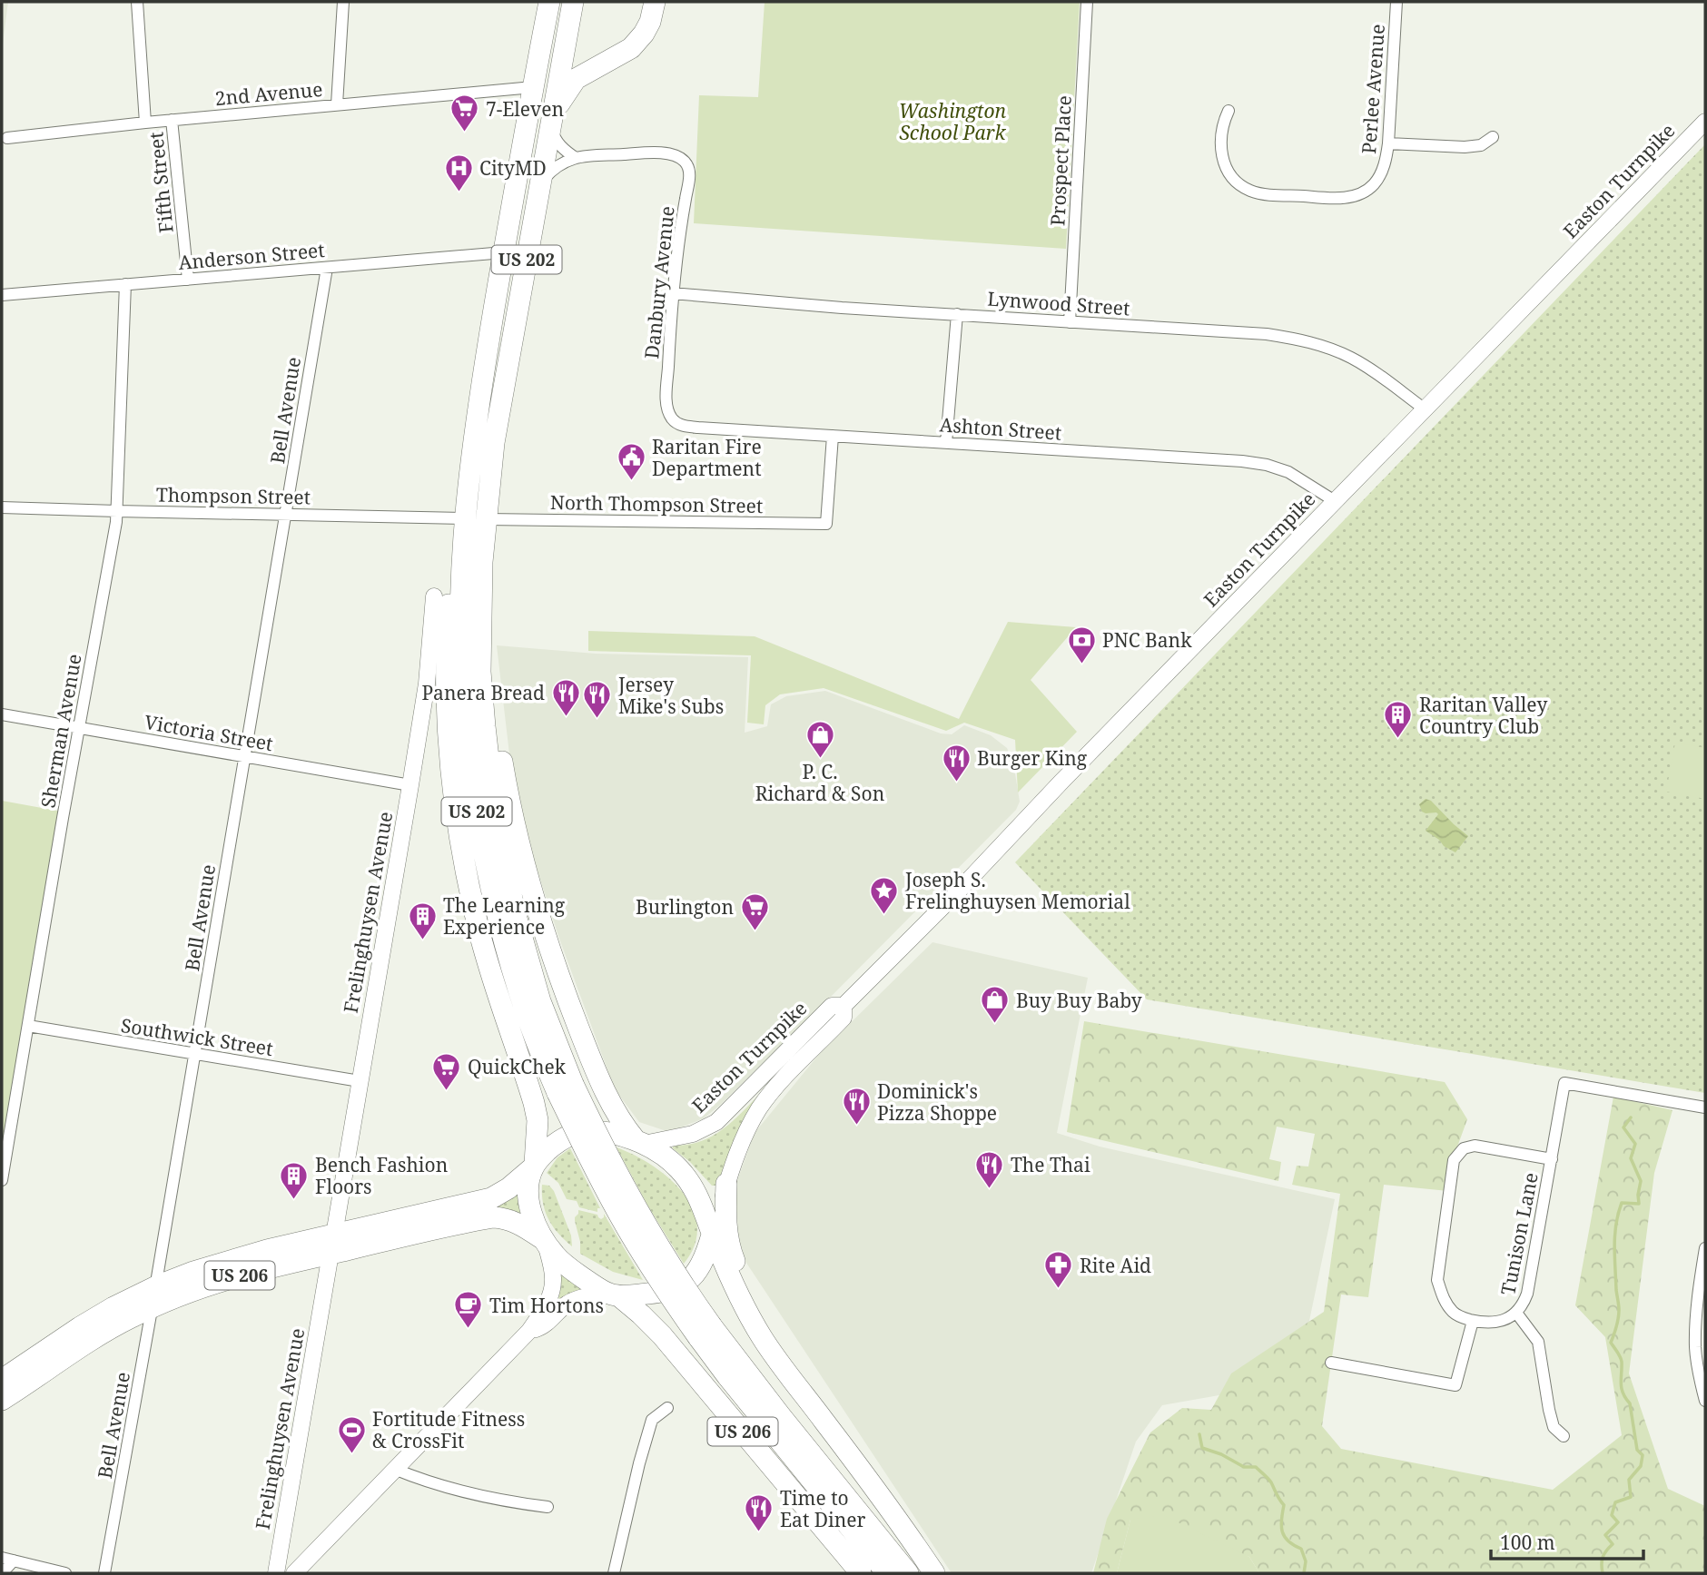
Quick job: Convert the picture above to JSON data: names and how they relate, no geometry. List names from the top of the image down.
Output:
{
  "streets": {
    "highway": ["US 202", "US 206"],
    "main road": ["Easton Turnpike", "Frelinghuysen Avenue"],
    "street": [
      "Perlee Avenue",
      "2nd Avenue",
      "Prospect Place",
      "Fifth Street",
      "Anderson Street",
      "Danbury Avenue",
      "Lynwood Street",
      "Bell Avenue",
      "Ashton Street",
      "Thompson Street",
      "North Thompson Street",
      "Sherman Avenue",
      "Victoria Street",
      "Southwick Street",
      "Tunison Lane"
    ]
  },
  "crossings": [
    ["2nd Avenue", "Fifth Street"],
    ["2nd Avenue", "US 202"],
    ["Prospect Place", "Lynwood Street"],
    ["Easton Turnpike", "Lynwood Street"],
    ["Easton Turnpike", "Ashton Street"],
    ["Easton Turnpike", "US 206"],
    ["Fifth Street", "Anderson Street"],
    ["Anderson Street", "US 202"],
    ["Anderson Street", "Bell Avenue"],
    ["Anderson Street", "Sherman Avenue"],
    ["US 202", "Thompson Street"],
    ["US 202", "North Thompson Street"],
    ["Danbury Avenue", "Lynwood Street"],
    ["Danbury Avenue", "Ashton Street"],
    ["Bell Avenue", "Thompson Street"],
    ["Bell Avenue", "Victoria Street"],
    ["Bell Avenue", "Southwick Street"],
    ["Bell Avenue", "US 206"],
    ["Ashton Street", "North Thompson Street"],
    ["Thompson Street", "Sherman Avenue"],
    ["Sherman Avenue", "Victoria Street"],
    ["Sherman Avenue", "Southwick Street"],
    ["Victoria Street", "Frelinghuysen Avenue"],
    ["Frelinghuysen Avenue", "Southwick Street"],
    ["Frelinghuysen Avenue", "US 206"]
  ],
  "parks": ["Washington School Park"],
  "places": {
    "supermarket": ["7-Eleven", "Burlington", "QuickChek"],
    "hospital": ["CityMD"],
    "public building": ["Raritan Fire Department"],
    "bank": ["PNC Bank"],
    "restaurant": [
      "Panera Bread",
      "Jersey Mike's Subs",
      "Burger King",
      "Dominick's Pizza Shoppe",
      "The Thai",
      "Time to Eat Diner"
    ],
    "building": ["Raritan Valley Country Club", "The Learning Experience", "Bench Fashion Floors"],
    "shop": ["P. C. Richard & Son", "Buy Buy Baby"],
    "place": ["Joseph S. Frelinghuysen Memorial"],
    "pharmacy": ["Rite Aid"],
    "cafe": ["Tim Hortons"],
    "sports": ["Fortitude Fitness & CrossFit"]
  },
  "scale_bar": "100 m"
}
